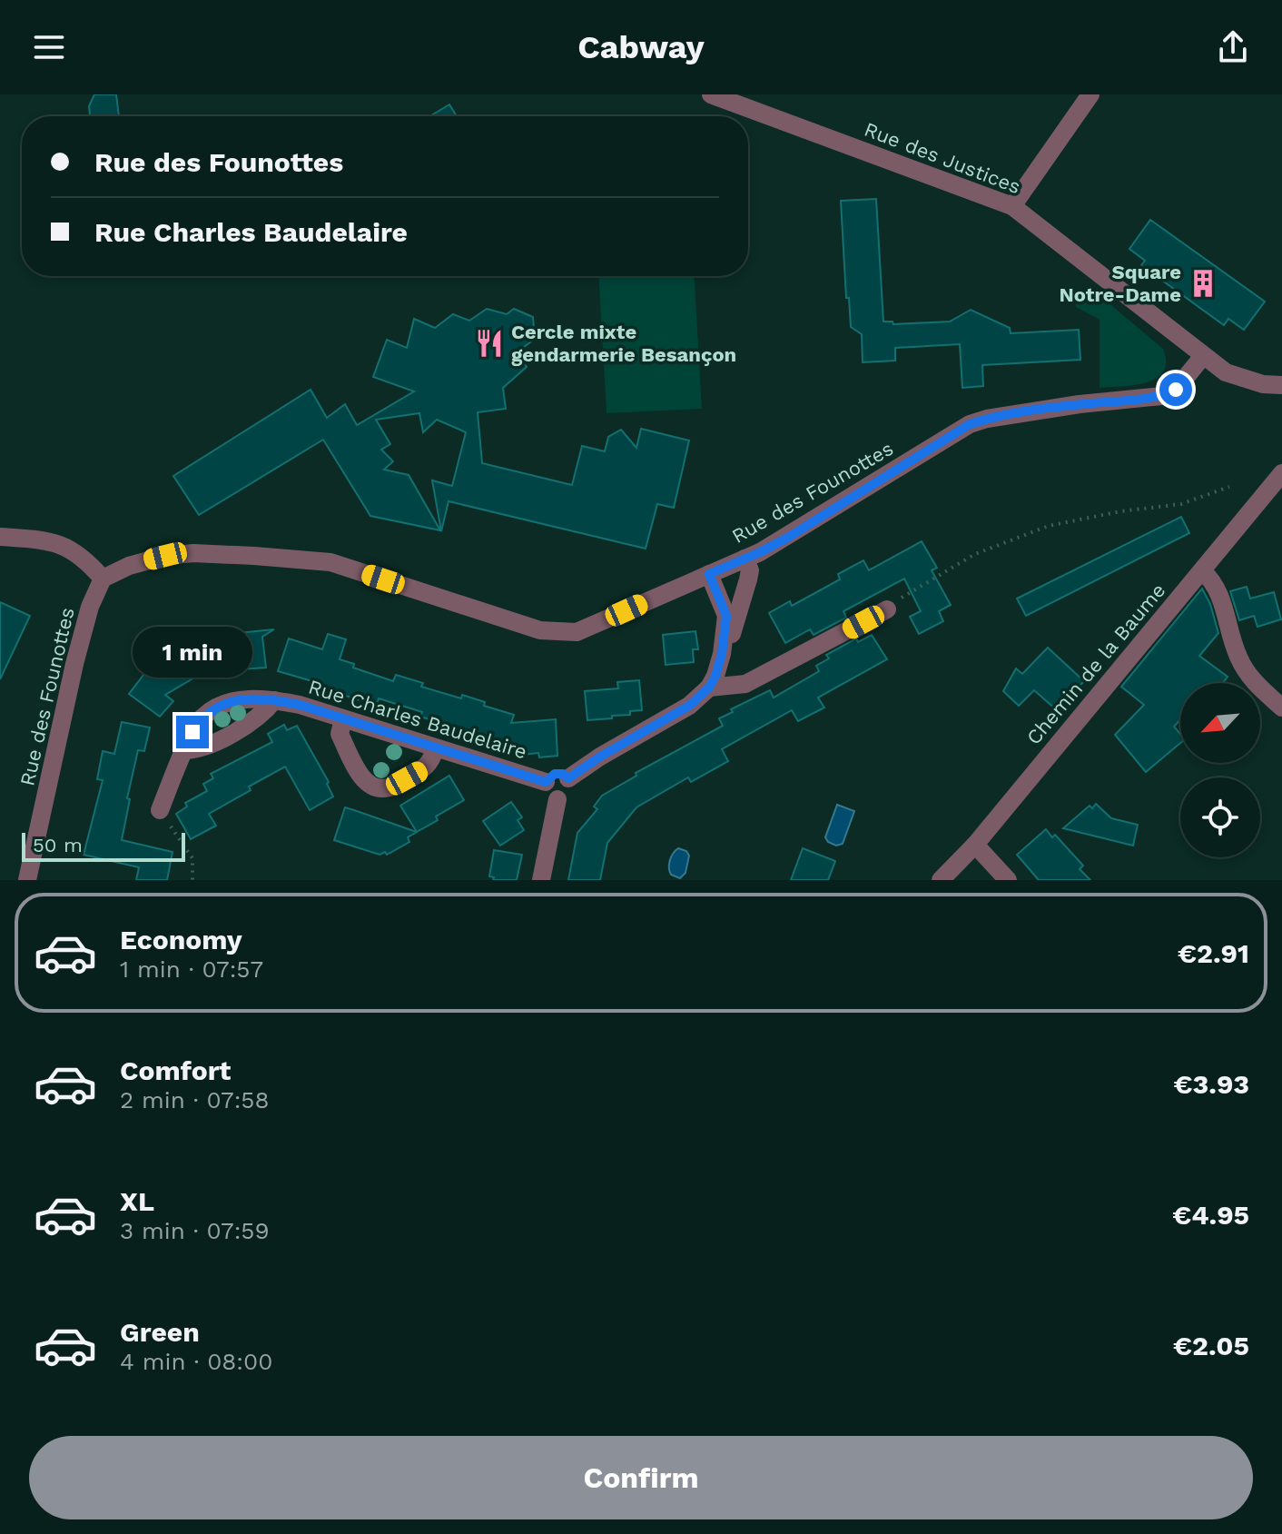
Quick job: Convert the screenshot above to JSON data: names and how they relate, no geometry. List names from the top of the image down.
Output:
{
  "streets": {
    "street": [
      "Rue des Justices",
      "Rue des Founottes",
      "Chemin de la Baume",
      "Rue Charles Baudelaire"
    ]
  },
  "crossings": [
    ["Rue des Justices", "Rue des Founottes"]
  ],
  "places": {
    "building": ["Square Notre-Dame"],
    "restaurant": ["Cercle mixte gendarmerie Besançon"]
  },
  "scale_bar": "50 m",
  "north": "bottom left",
  "page": {
    "header": "Cabway",
    "banner": ["Rue des Founottes", "Rue Charles Baudelaire"],
    "bubble": "1 min",
    "scale": "50 m",
    "list": [
      {
        "name": "Economy",
        "note": "1 min · 07:57",
        "value": "€2.91"
      },
      {
        "name": "Comfort",
        "note": "2 min · 07:58",
        "value": "€3.93"
      },
      {
        "name": "XL",
        "note": "3 min · 07:59",
        "value": "€4.95"
      },
      {
        "name": "Green",
        "note": "4 min · 08:00",
        "value": "€2.05"
      }
    ],
    "buttons": "Confirm"
  }
}
